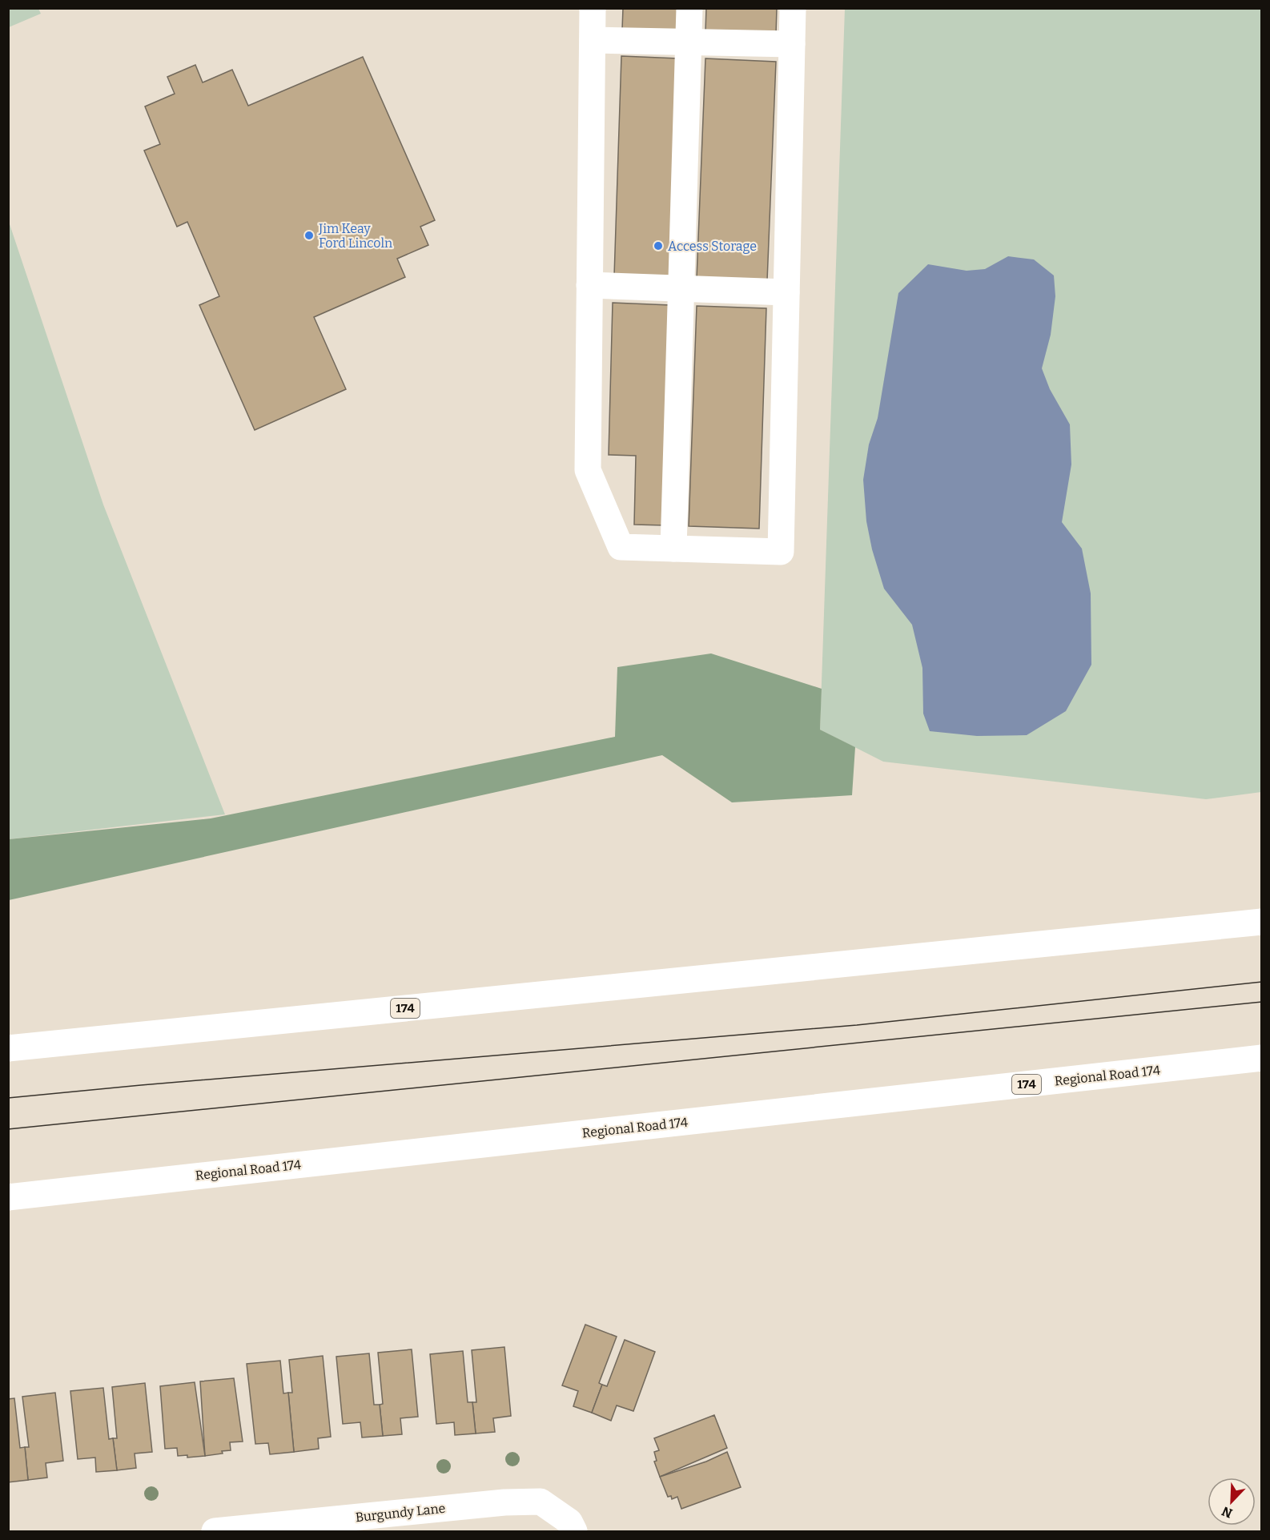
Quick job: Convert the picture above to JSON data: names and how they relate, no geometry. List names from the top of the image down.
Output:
{
  "streets": {
    "main road": ["174", "Regional Road 174", "Burgundy Lane"]
  },
  "places": ["Jim Keay Ford Lincoln", "Access Storage"],
  "north": "bottom left"
}
